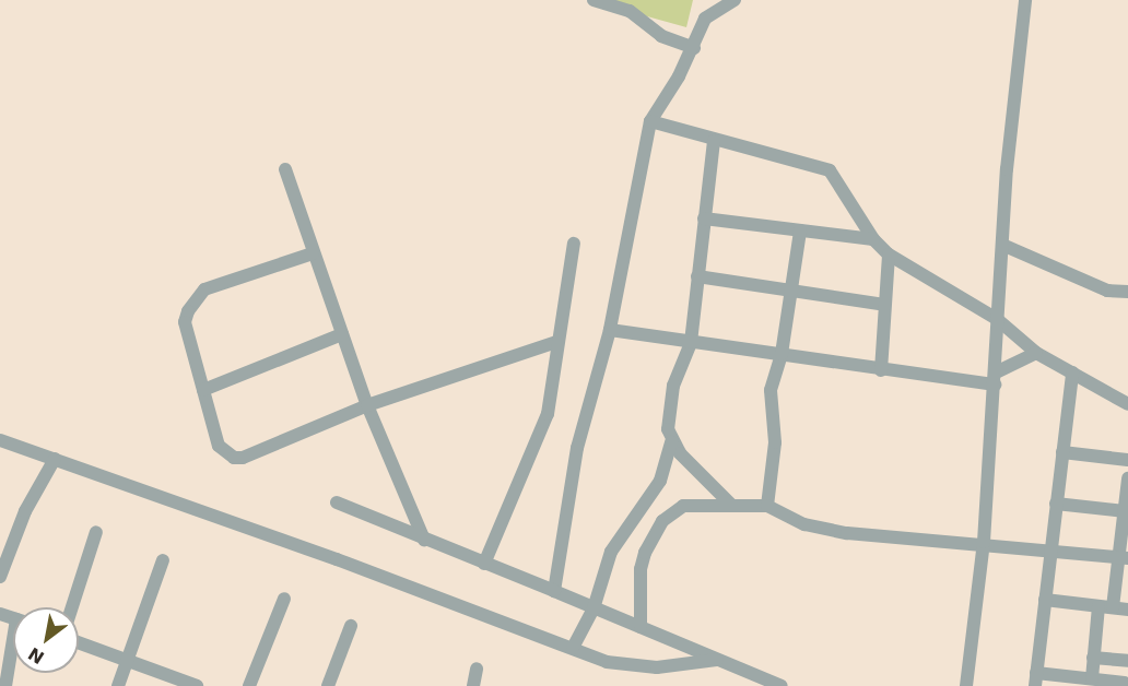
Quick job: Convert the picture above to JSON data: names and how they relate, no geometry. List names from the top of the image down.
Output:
{
  "north": "bottom left"
}
